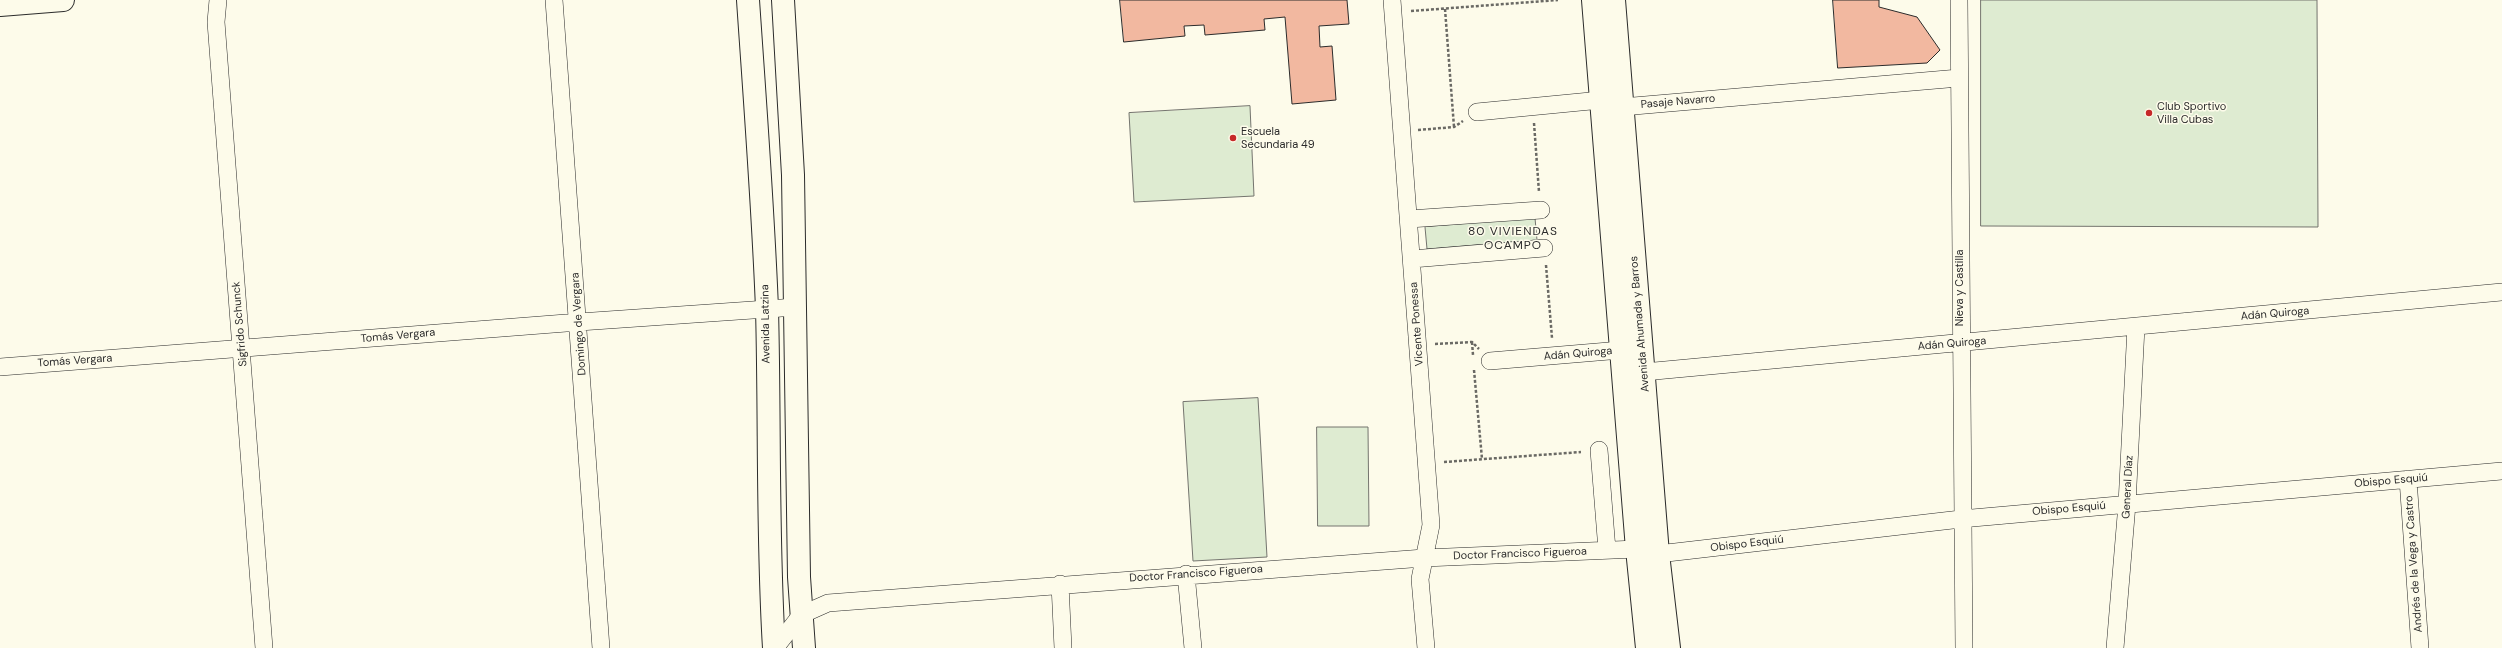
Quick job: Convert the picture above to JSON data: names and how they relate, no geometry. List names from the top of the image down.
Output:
{
  "streets": {
    "main road": ["Avenida Latzina", "Avenida Ahumada y Barros"],
    "street": [
      "Pasaje Navarro",
      "Nieva y Castilla",
      "Adán Quiroga",
      "Sigfrido Schunck",
      "Domingo de Vergara",
      "Vicente Ponessa",
      "Tomás Vergara",
      "Obispo Esquiú",
      "General Díaz",
      "Doctor Francisco Figueroa",
      "Andrés de la Vega y Castro"
    ]
  },
  "crossings": [
    ["Pasaje Navarro", "Nieva y Castilla"],
    ["Pasaje Navarro", "Avenida Ahumada y Barros"],
    ["Nieva y Castilla", "Adán Quiroga"],
    ["Nieva y Castilla", "Obispo Esquiú"],
    ["Adán Quiroga", "Avenida Ahumada y Barros"],
    ["Adán Quiroga", "General Díaz"],
    ["Sigfrido Schunck", "Tomás Vergara"],
    ["Domingo de Vergara", "Tomás Vergara"],
    ["Avenida Latzina", "Tomás Vergara"],
    ["Avenida Latzina", "Doctor Francisco Figueroa"],
    ["Vicente Ponessa", "Doctor Francisco Figueroa"],
    ["Avenida Ahumada y Barros", "Obispo Esquiú"],
    ["Avenida Ahumada y Barros", "Doctor Francisco Figueroa"],
    ["Obispo Esquiú", "General Díaz"],
    ["Obispo Esquiú", "Doctor Francisco Figueroa"],
    ["Obispo Esquiú", "Andrés de la Vega y Castro"]
  ],
  "districts": ["80 VIVIENDAS OCAMPO"],
  "places": ["Club Sportivo Villa Cubas", "Escuela Secundaria 49"]
}
